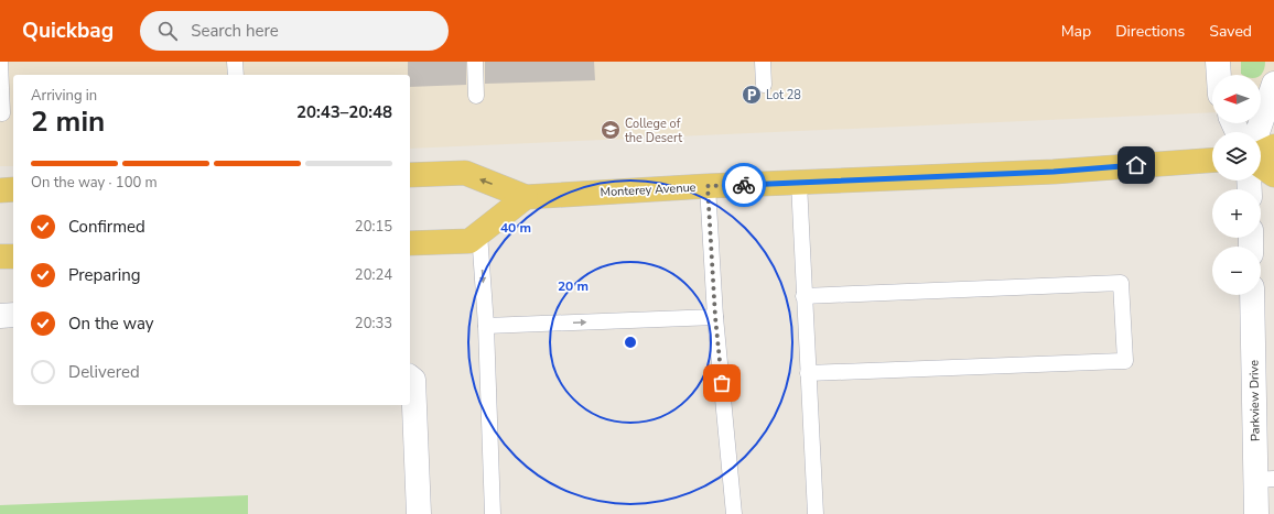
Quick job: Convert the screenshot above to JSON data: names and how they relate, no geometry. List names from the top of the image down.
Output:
{
  "streets": {
    "main road": ["Monterey Avenue"],
    "street": ["Parkview Drive"]
  },
  "places": {
    "parking": ["Lot 28"],
    "school or university": ["College of the Desert"]
  },
  "north": "left",
  "page": {
    "header": "Quickbag",
    "search": "Search here",
    "nav": ["Map", "Directions", "Saved"],
    "map_buttons": ["+", "−"],
    "heading": ["2 min", "Arriving in", "20:43–20:48"],
    "bar": "On the way · 100 m",
    "list": [
      ["Confirmed", "20:15"],
      ["Preparing", "20:24"],
      ["On the way", "20:33"],
      "Delivered"
    ]
  },
  "rings": ["40 m", "20 m"]
}
